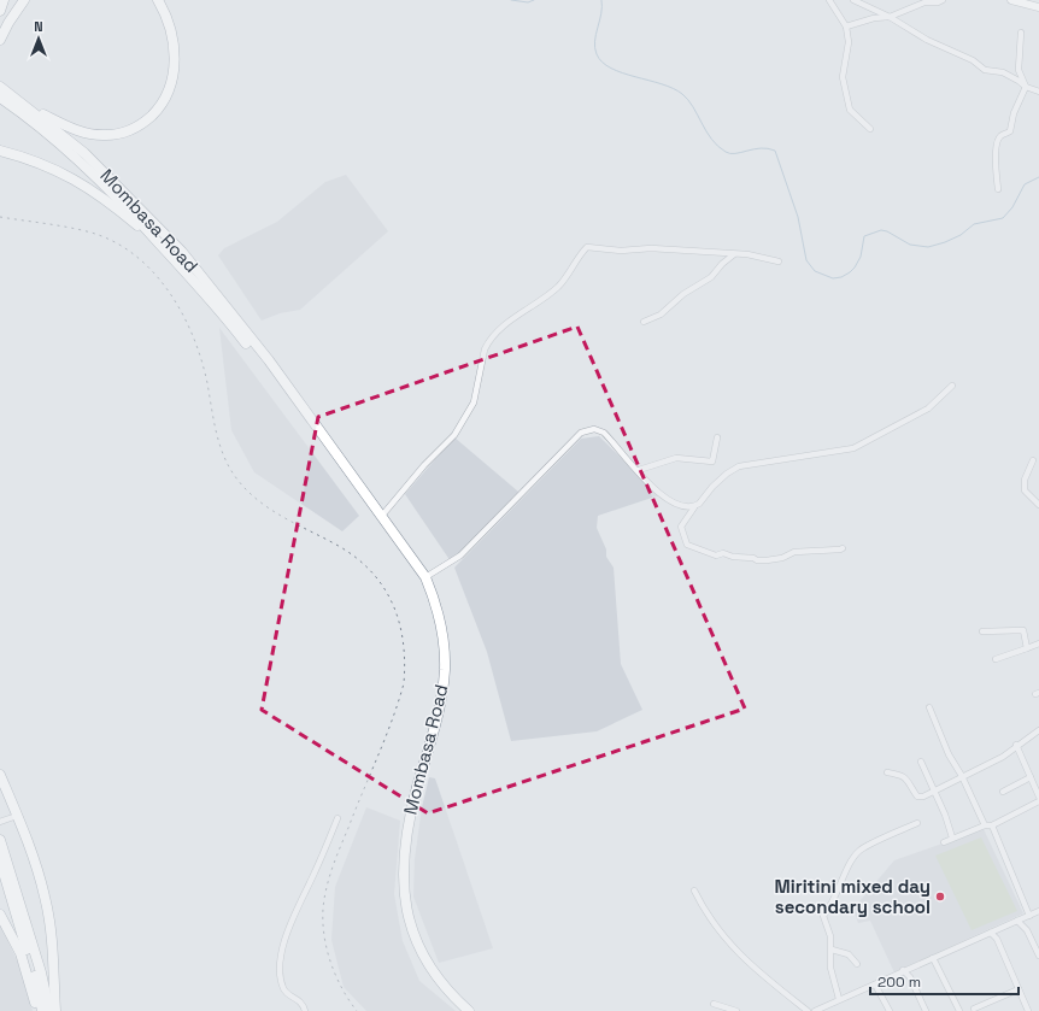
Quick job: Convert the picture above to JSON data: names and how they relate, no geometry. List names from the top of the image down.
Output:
{
  "streets": {
    "highway": ["Mombasa Road"]
  },
  "places": ["Miritini mixed day secondary school"],
  "scale_bar": "200 m",
  "north": "top"
}
